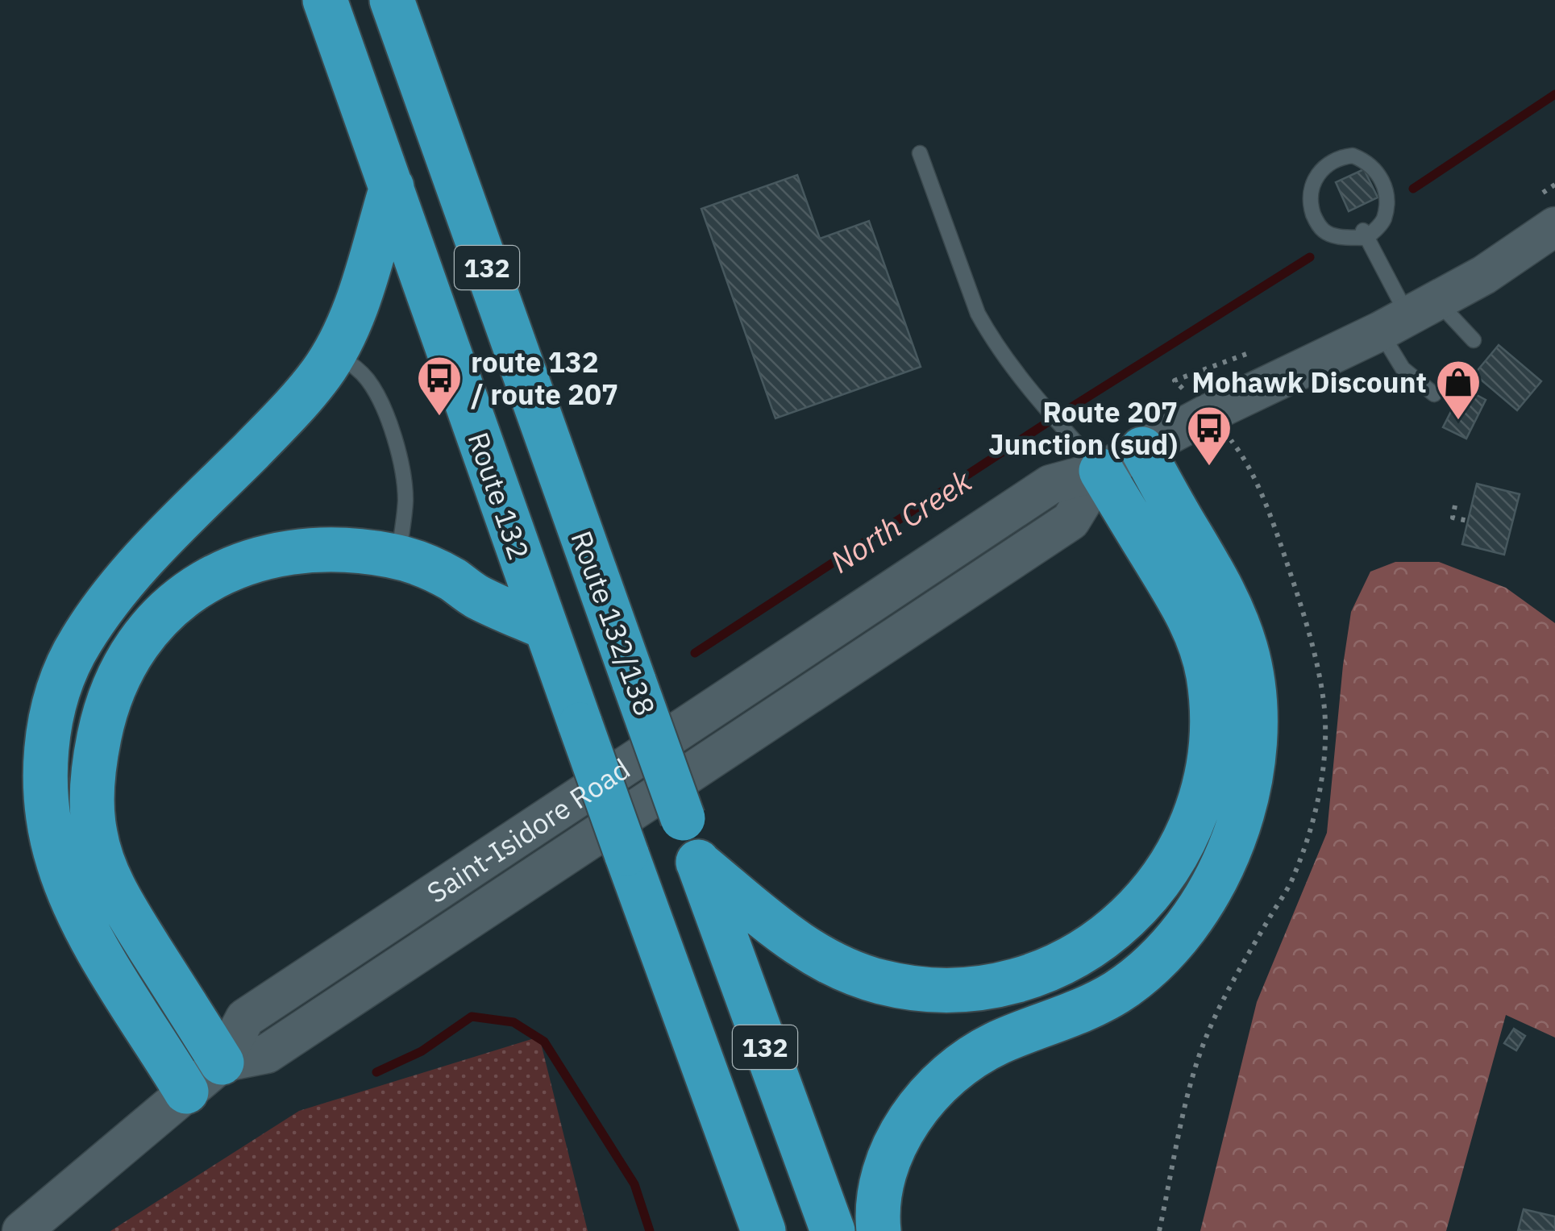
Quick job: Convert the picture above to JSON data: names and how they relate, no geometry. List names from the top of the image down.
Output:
{
  "streets": {
    "highway": ["132", "Route 132", "Route 132/138"],
    "main road": ["Saint-Isidore Road"]
  },
  "water": ["North Creek"],
  "places": {
    "bus stop": ["route 132 / route 207", "Route 207 Junction (sud)"],
    "shop": ["Mohawk Discount"]
  }
}
